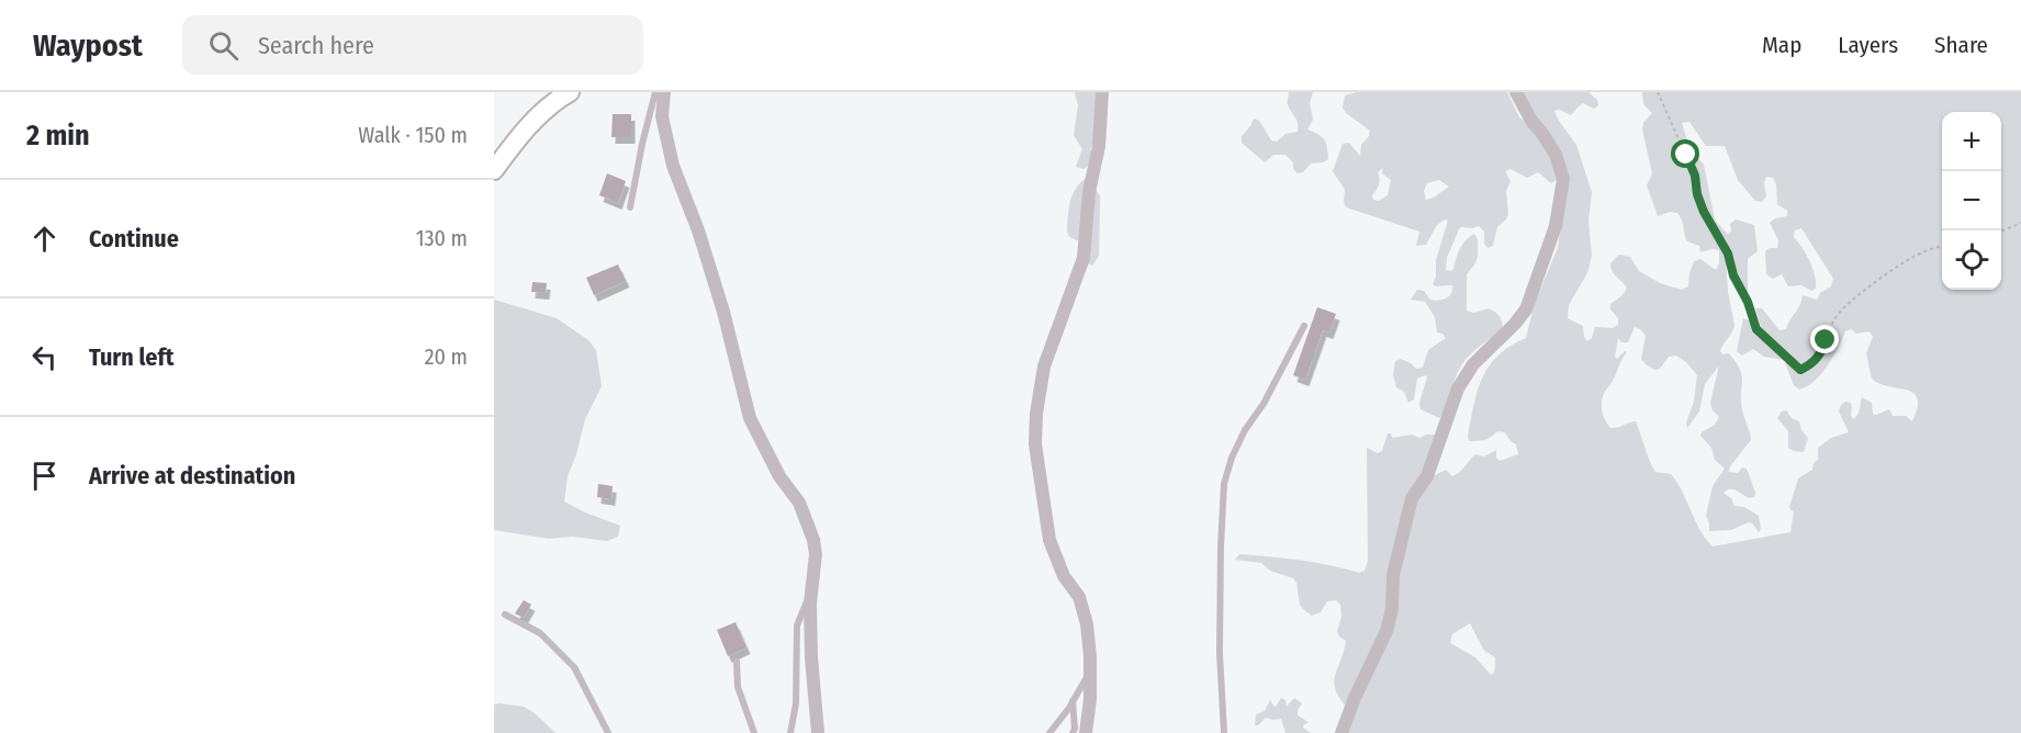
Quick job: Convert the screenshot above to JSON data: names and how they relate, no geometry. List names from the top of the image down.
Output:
{
  "page": {
    "header": "Waypost",
    "search": "Search here",
    "nav": ["Map", "Layers", "Share"],
    "heading": ["2 min", "Walk · 150 m"],
    "map_buttons": ["+", "−"],
    "list": [
      ["Continue", "130 m"],
      ["Turn left", "20 m"],
      "Arrive at destination"
    ]
  }
}
